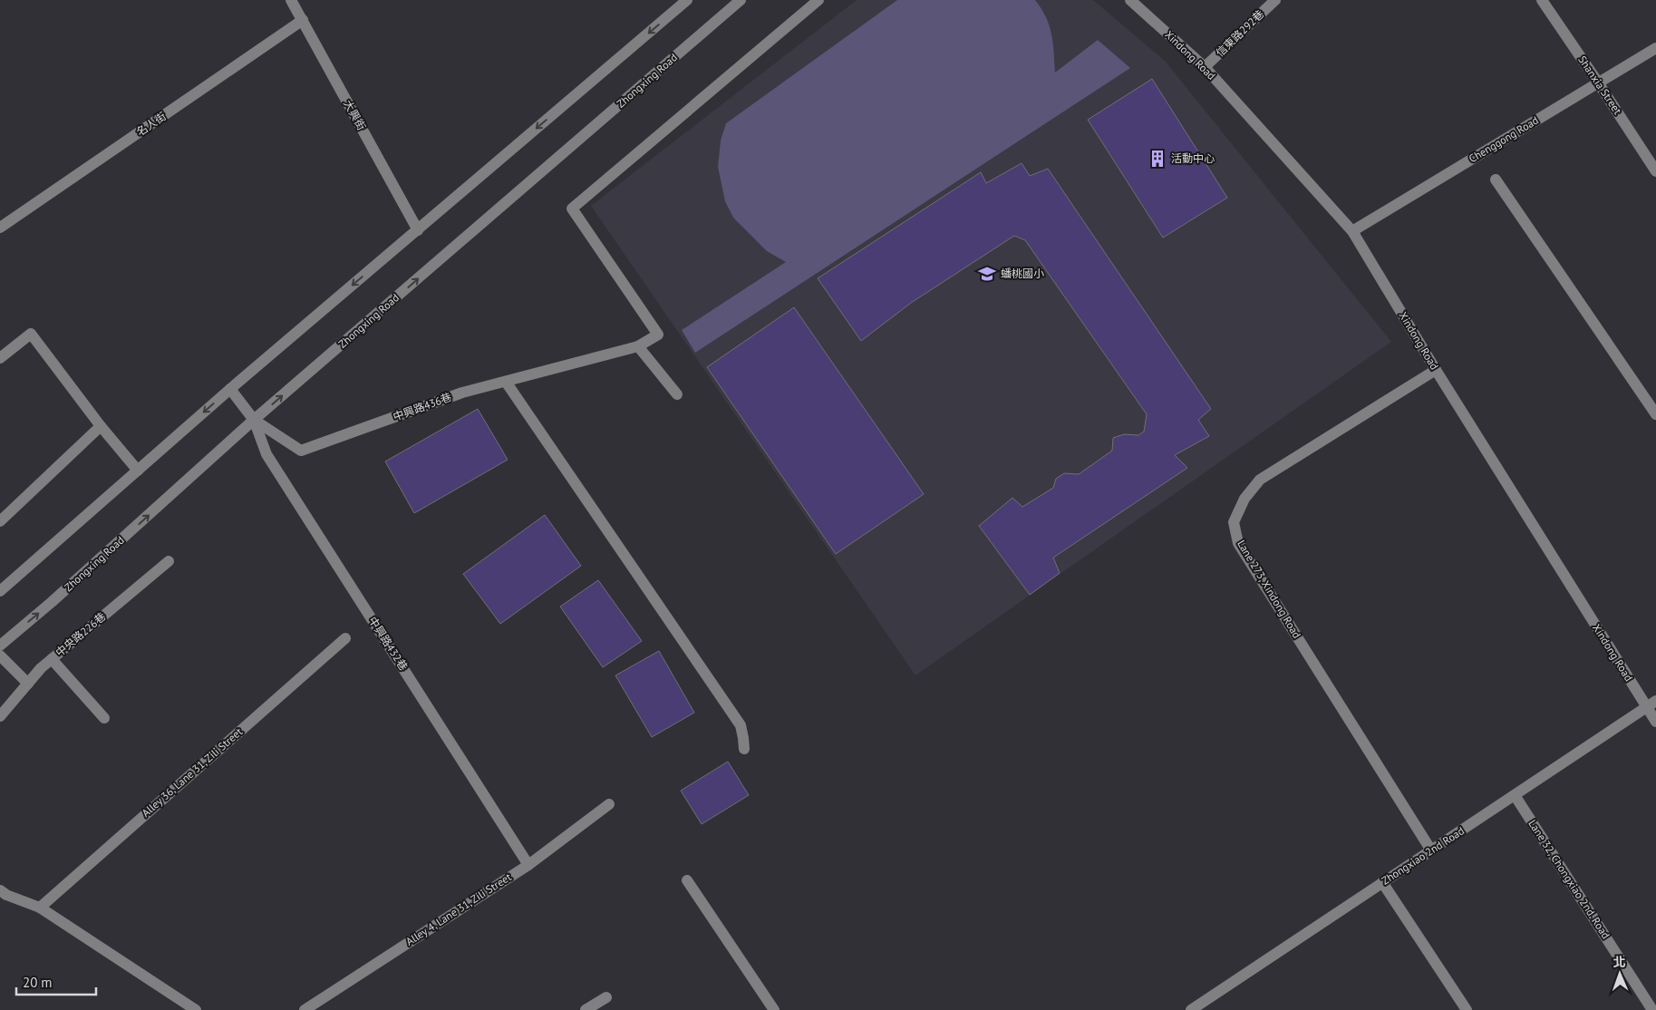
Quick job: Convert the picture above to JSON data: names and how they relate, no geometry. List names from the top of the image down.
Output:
{
  "streets": {
    "street": [
      "信東路292巷",
      "Xindong Road",
      "Zhongxing Road",
      "Shanxia Street",
      "大興街",
      "名人街",
      "Chenggong Road",
      "中興路436巷",
      "Lane 273, Xindong Road",
      "中央路226巷",
      "中興路432巷",
      "Alley 36, Lane 31, Zili Street",
      "Zhongxiao 2nd Road",
      "Lane 32, Chongxiao 2nd. Road",
      "Alley 4, Lane 31, Zili Street"
    ]
  },
  "crossings": [
    ["信東路292巷", "Xindong Road"],
    ["Xindong Road", "Chenggong Road"],
    ["Xindong Road", "Lane 273, Xindong Road"],
    ["Xindong Road", "Zhongxiao 2nd Road"],
    ["Zhongxing Road", "中興路436巷"],
    ["Zhongxing Road", "中興路432巷"],
    ["Shanxia Street", "Chenggong Road"],
    ["大興街", "名人街"],
    ["中興路436巷", "中興路432巷"],
    ["Lane 273, Xindong Road", "Zhongxiao 2nd Road"],
    ["中興路432巷", "Alley 4, Lane 31, Zili Street"],
    ["Zhongxiao 2nd Road", "Lane 32, Chongxiao 2nd. Road"]
  ],
  "places": {
    "building": ["活動中心"],
    "school or university": ["蟠桃國小"]
  },
  "scale_bar": "20 m",
  "north": "top"
}
